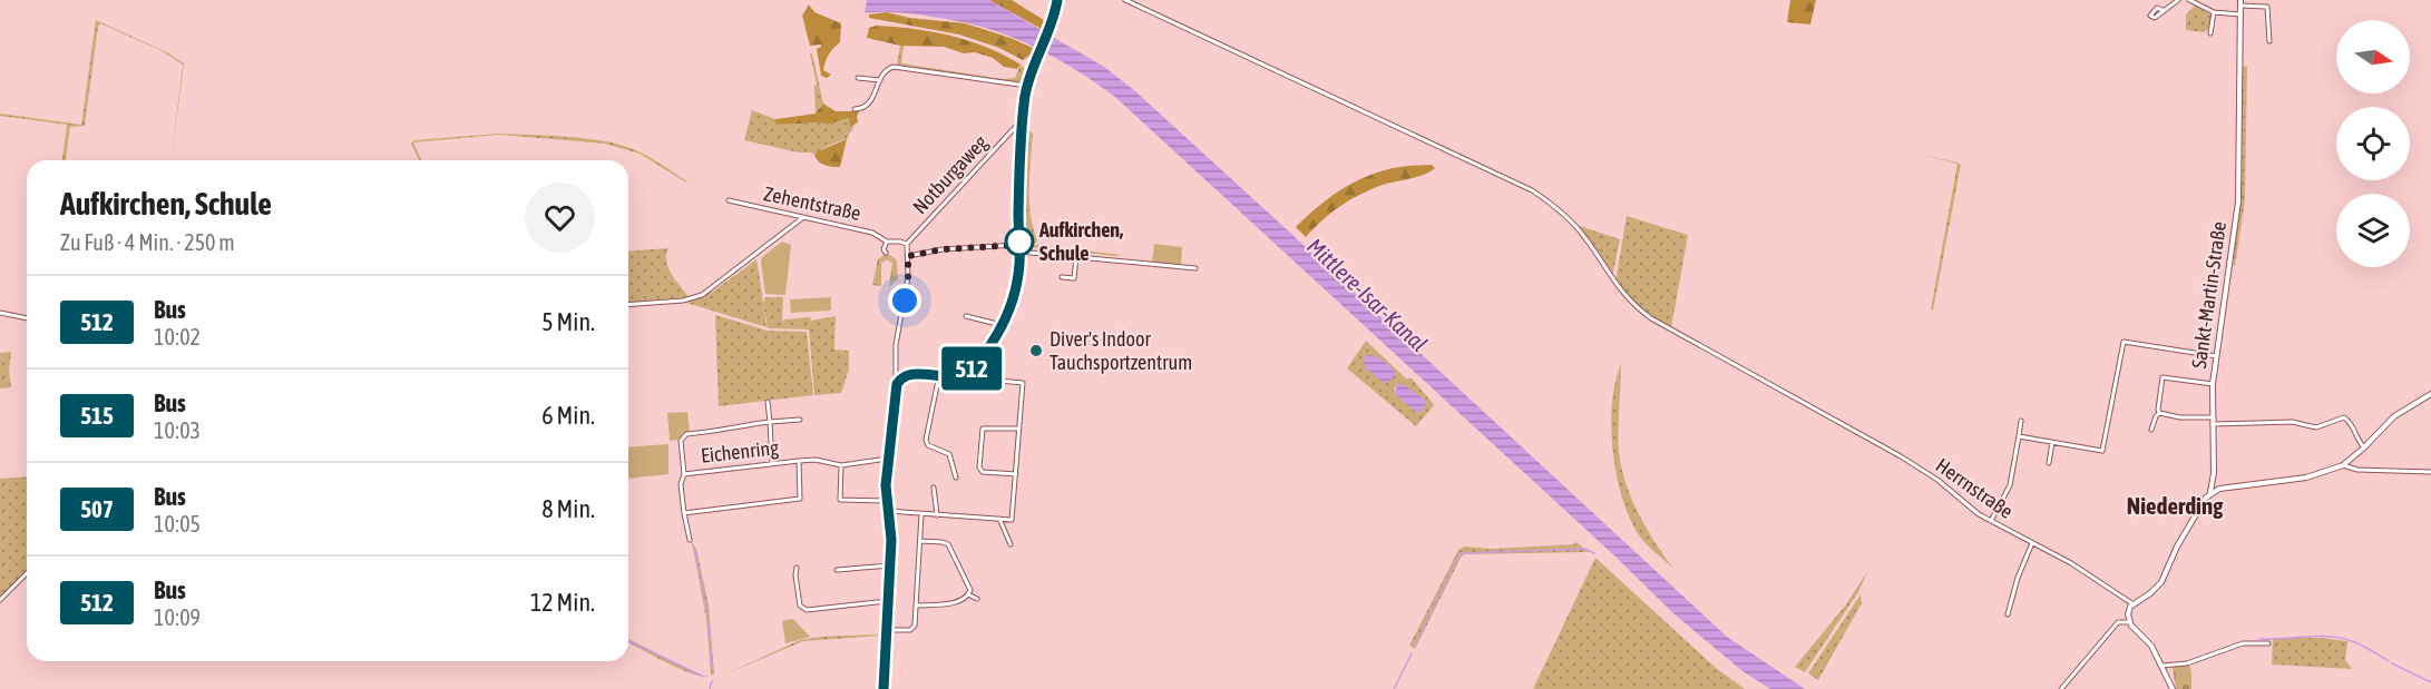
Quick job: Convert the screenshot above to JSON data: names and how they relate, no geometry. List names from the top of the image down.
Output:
{
  "streets": {
    "street": [
      "Notburgaweg",
      "Zehentstraße",
      "Sankt-Martin-Straße",
      "Eichenring",
      "Herrnstraße"
    ]
  },
  "crossings": [
    ["Notburgaweg", "Zehentstraße"]
  ],
  "districts": ["Niederding"],
  "water": ["Mittlere-Isar-Kanal"],
  "places": ["Aufkirchen, Schule", "Diver's Indoor Tauchsportzentrum"],
  "lines": ["bus line 512"],
  "north": "right",
  "page": {
    "on_map": "512",
    "heading": ["Aufkirchen, Schule", "Zu Fuß · 4 Min. · 250 m"],
    "list": [
      {
        "mark": "512",
        "name": "Bus",
        "note": "10:02",
        "value": "5 Min."
      },
      {
        "mark": "515",
        "name": "Bus",
        "note": "10:03",
        "value": "6 Min."
      },
      {
        "mark": "507",
        "name": "Bus",
        "note": "10:05",
        "value": "8 Min."
      },
      {
        "mark": "512",
        "name": "Bus",
        "note": "10:09",
        "value": "12 Min."
      }
    ]
  }
}
